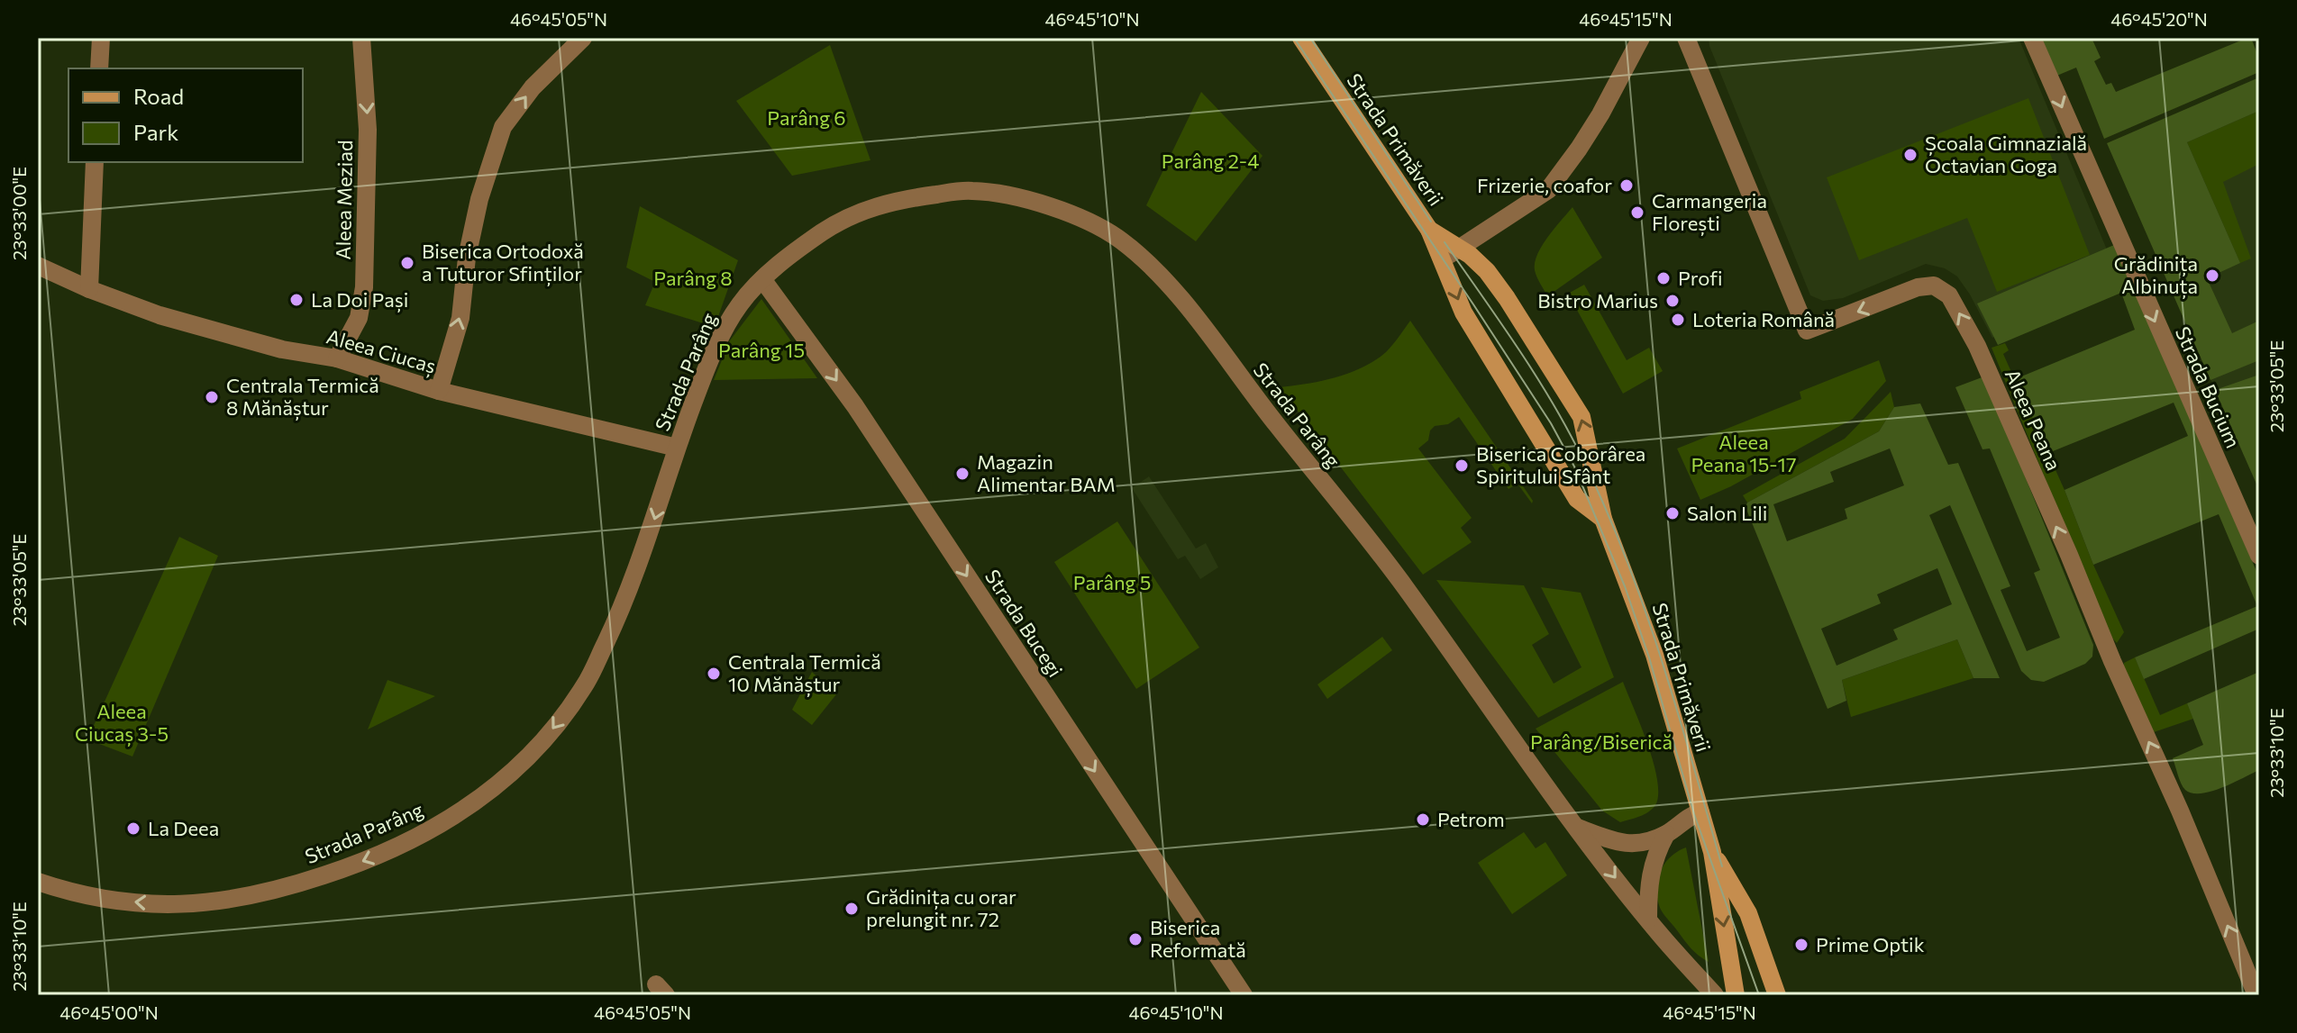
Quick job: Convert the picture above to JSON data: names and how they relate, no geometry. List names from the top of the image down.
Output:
{
  "streets": {
    "main road": ["Strada Primăverii"],
    "street": [
      "Aleea Meziad",
      "Aleea Ciucaș",
      "Strada Parâng",
      "Strada Bucium",
      "Aleea Peana",
      "Strada Bucegi"
    ]
  },
  "crossings": [
    ["Aleea Meziad", "Aleea Ciucaș"],
    ["Aleea Ciucaș", "Strada Parâng"],
    ["Strada Parâng", "Strada Bucegi"]
  ],
  "one_way": ["Strada Bucium", "Aleea Peana", "Strada Bucegi"],
  "parks": [
    "Parâng 6",
    "Parâng 2-4",
    "Parâng 8",
    "Parâng 15",
    "Aleea Peana 15-17",
    "Parâng 5",
    "Aleea Ciucaș 3-5",
    "Parâng/Biserică"
  ],
  "places": [
    "Școala Gimnazială Octavian Goga",
    "Frizerie, coafor",
    "Carmangeria Florești",
    "Biserica Ortodoxă a Tuturor Sfinților",
    "Grădinița Albinuța",
    "Profi",
    "La Doi Pași",
    "Bistro Marius",
    "Loteria Română",
    "Centrala Termică 8 Mănăștur",
    "Biserica Coborârea Spiritului Sfânt",
    "Magazin Alimentar BAM",
    "Salon Lili",
    "Centrala Termică 10 Mănăștur",
    "Petrom",
    "La Deea",
    "Grădinița cu orar prelungit nr. 72",
    "Biserica Reformată",
    "Prime Optik"
  ],
  "legend": ["Road", "Park"],
  "coordinates": [
    "46°45'05\"N",
    "46°45'10\"N",
    "46°45'15\"N",
    "46°45'20\"N",
    "23°33'00\"E",
    "23°33'05\"E",
    "23°33'10\"E",
    "46°45'00\"N"
  ]
}
